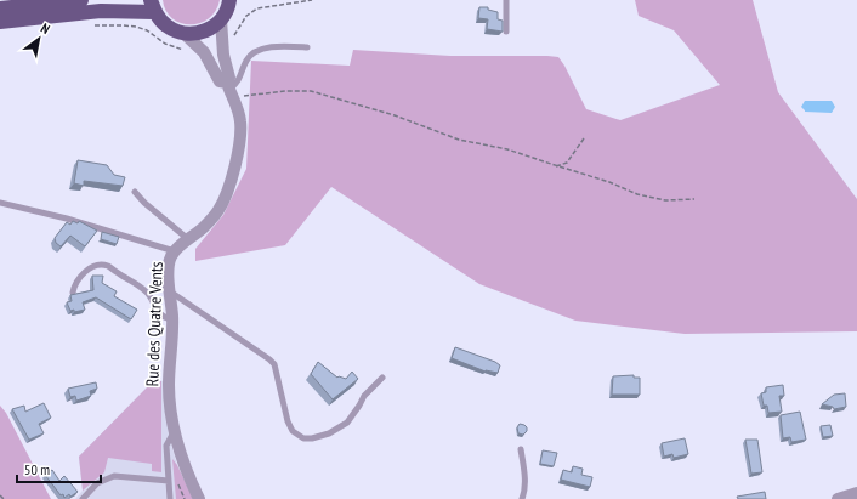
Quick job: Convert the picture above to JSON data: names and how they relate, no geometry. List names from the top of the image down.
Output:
{
  "streets": {
    "street": ["Rue des Quatre Vents"]
  },
  "scale_bar": "50 m",
  "north": "top right"
}
